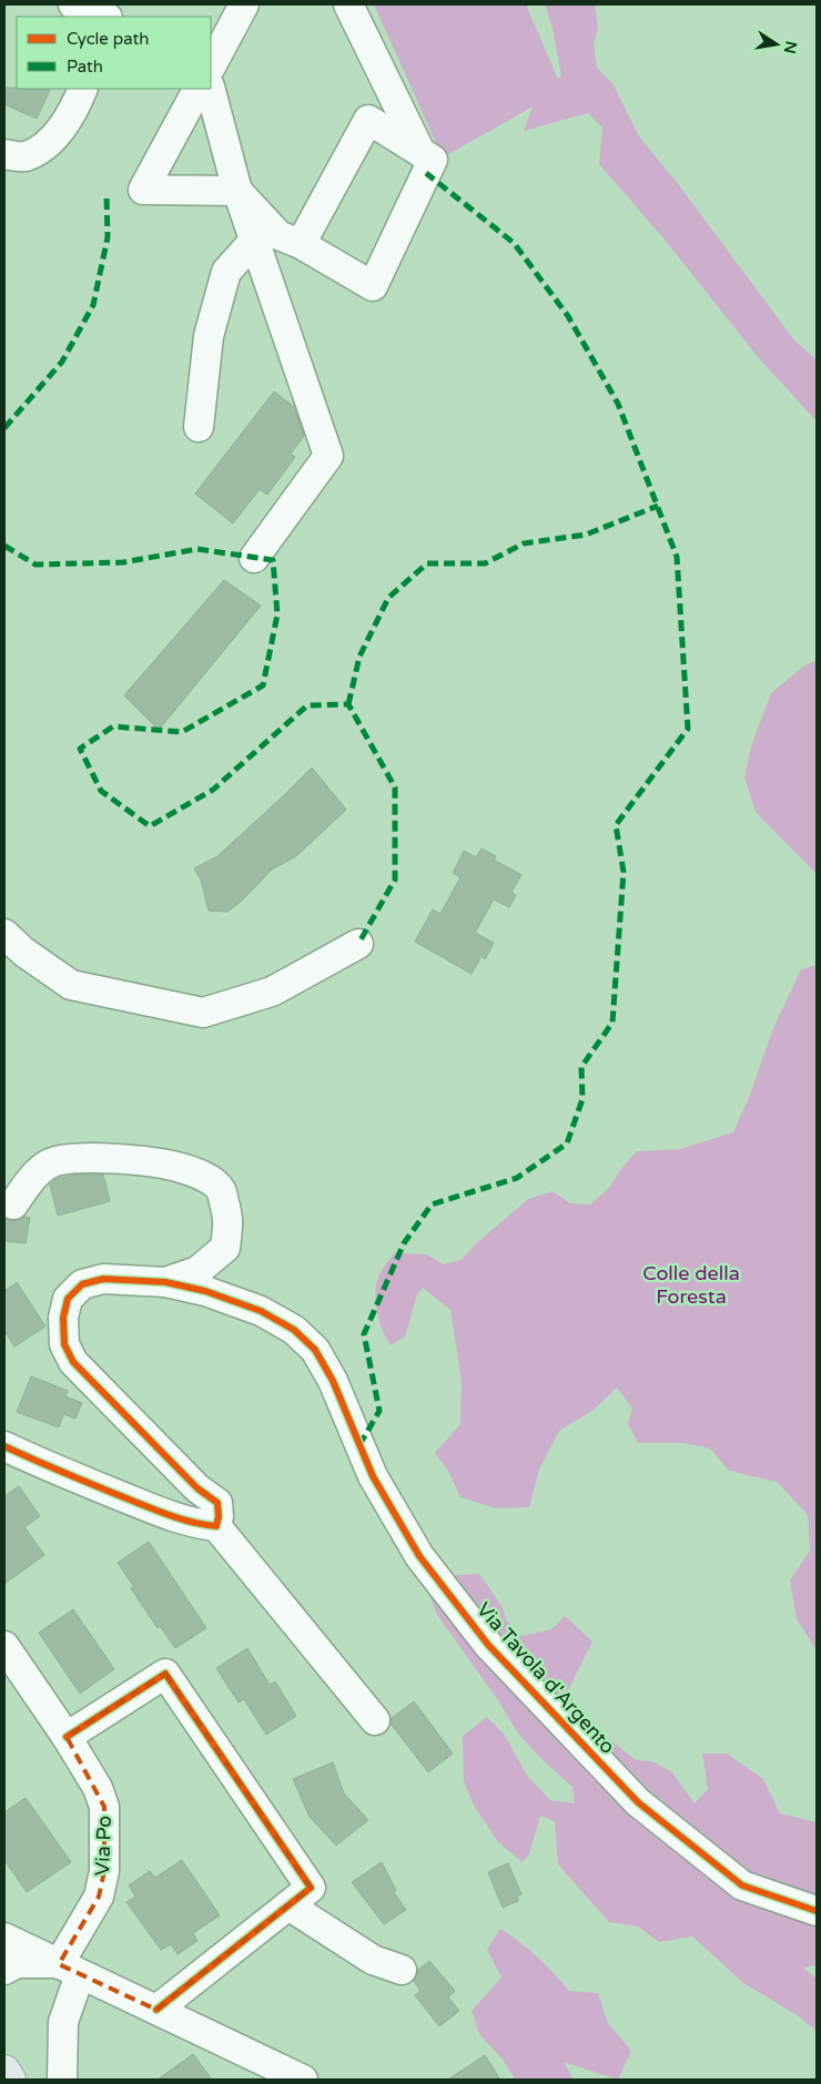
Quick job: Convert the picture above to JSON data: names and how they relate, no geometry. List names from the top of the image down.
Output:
{
  "streets": {
    "street": ["Via Tavola d'Argento", "Via Po"]
  },
  "parks": ["Colle della Foresta"],
  "legend": ["Cycle path", "Path"],
  "north": "right"
}
